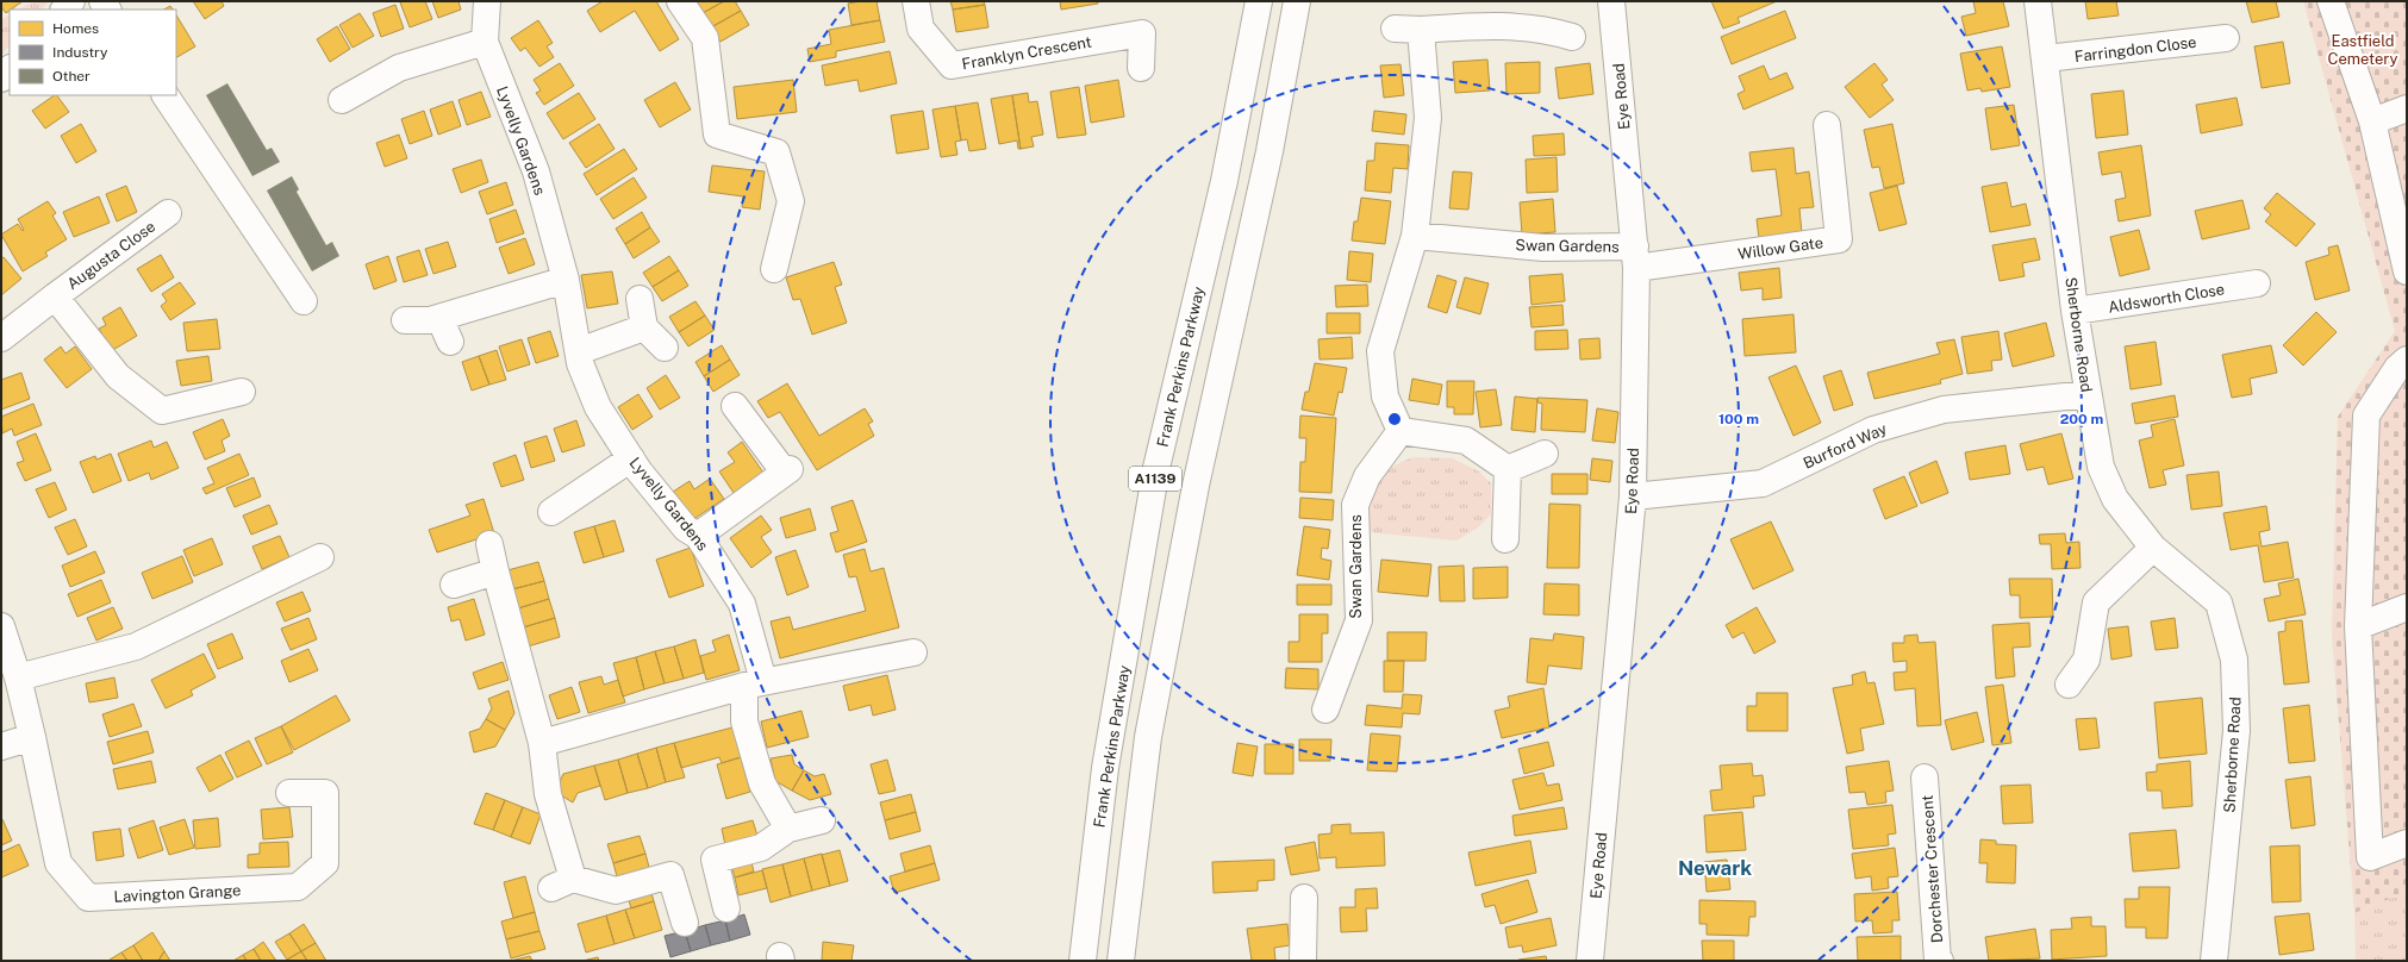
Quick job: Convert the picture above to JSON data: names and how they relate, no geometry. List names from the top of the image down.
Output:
{
  "streets": {
    "main road": [
      "Farringdon Close",
      "Franklyn Crescent",
      "Eye Road",
      "Lyvelly Gardens",
      "Swan Gardens",
      "Willow Gate",
      "Augusta Close",
      "Aldsworth Close",
      "Sherborne Road",
      "Frank Perkins Parkway",
      "Burford Way",
      "A1139",
      "Dorchester Crescent",
      "Lavington Grange"
    ]
  },
  "crossings": [
    ["Farringdon Close", "Sherborne Road"],
    ["Eye Road", "Swan Gardens"],
    ["Eye Road", "Willow Gate"],
    ["Eye Road", "Burford Way"],
    ["Swan Gardens", "Willow Gate"],
    ["Aldsworth Close", "Sherborne Road"],
    ["Sherborne Road", "Burford Way"]
  ],
  "districts": ["Newark"],
  "parks": ["Eastfield Cemetery"],
  "legend": ["Homes", "Industry", "Other"],
  "rings": ["100 m", "200 m"]
}
